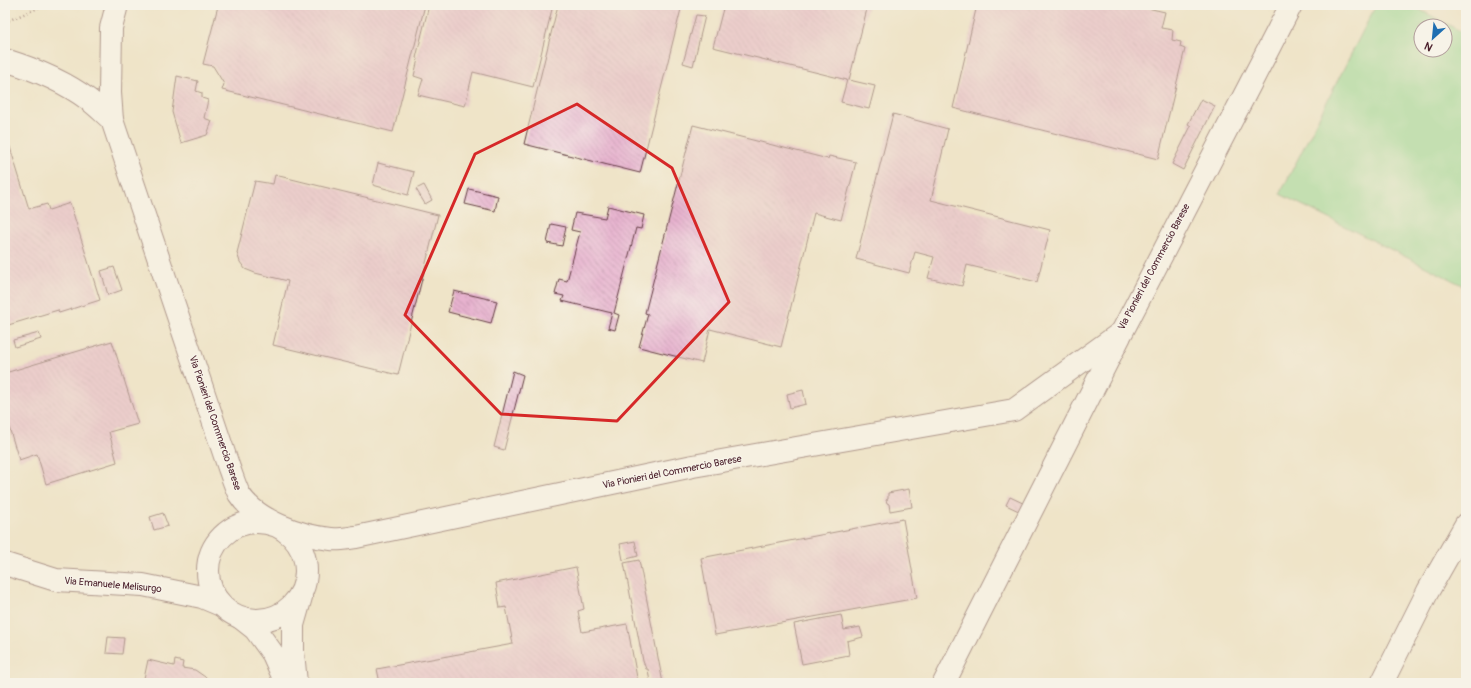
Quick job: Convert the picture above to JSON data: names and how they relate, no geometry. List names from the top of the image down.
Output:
{
  "streets": {
    "street": ["Via Pionieri del Commercio Barese", "Via Emanuele Melisurgo"]
  },
  "crossings": [
    ["Via Pionieri del Commercio Barese", "Via Emanuele Melisurgo"]
  ],
  "north": "bottom left"
}
